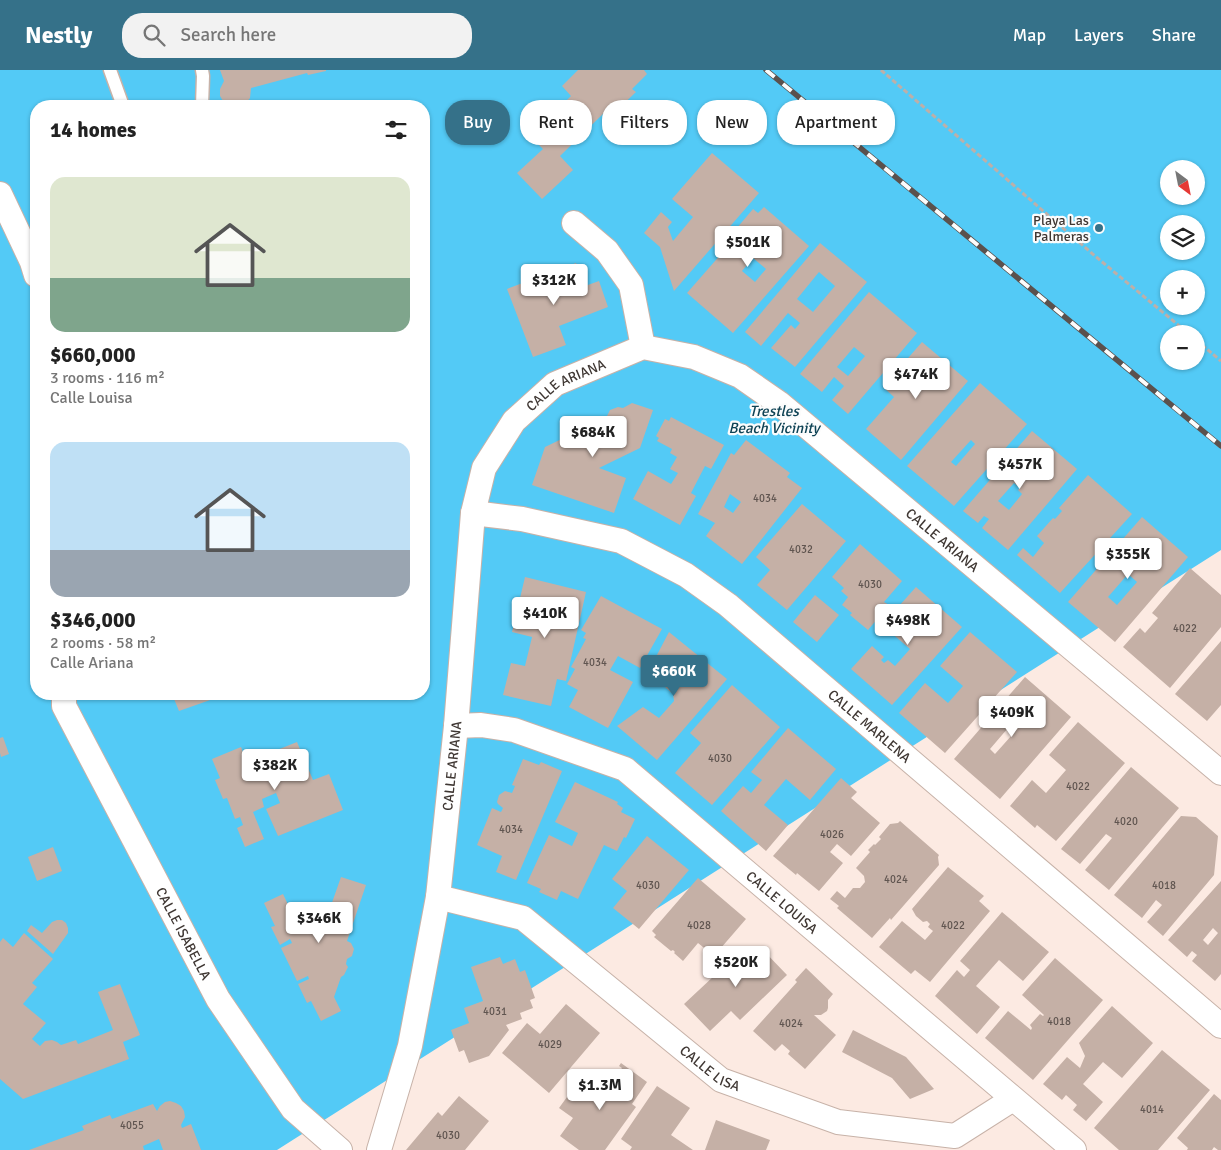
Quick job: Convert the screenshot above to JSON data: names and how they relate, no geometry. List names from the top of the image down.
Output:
{
  "streets": {
    "street": [
      "CALLE ARIANA",
      "CALLE MARLENA",
      "CALLE LOUISA",
      "CALLE ISABELLA",
      "CALLE LISA"
    ]
  },
  "crossings": [
    ["CALLE ARIANA", "CALLE MARLENA"],
    ["CALLE ARIANA", "CALLE LOUISA"],
    ["CALLE ARIANA", "CALLE LISA"],
    ["CALLE LOUISA", "CALLE LISA"]
  ],
  "water": ["Trestles Beach Vicinity"],
  "places": ["Playa Las Palmeras"],
  "house_numbers": [
    "4034",
    "4032",
    "4030",
    "4022",
    "4034",
    "4030",
    "4022",
    "4020",
    "4034",
    "4026",
    "4024",
    "4030",
    "4018",
    "4028",
    "4022",
    "4031",
    "4018",
    "4024",
    "4029",
    "4014",
    "4055",
    "4030"
  ],
  "north": "bottom right",
  "page": {
    "header": "Nestly",
    "search": "Search here",
    "nav": ["Map", "Layers", "Share"],
    "chip": [
      "Buy",
      "Rent",
      "Filters",
      "New",
      "Apartment"
    ],
    "heading": "14 homes",
    "map_buttons": ["+", "−"],
    "list": [
      {
        "name": "$660,000",
        "note": "3 rooms · 116 m² · Calle Louisa"
      },
      {
        "name": "$346,000",
        "note": "2 rooms · 58 m² · Calle Ariana"
      }
    ],
    "price": [
      "$501K",
      "$312K",
      "$474K",
      "$684K",
      "$457K",
      "$355K",
      "$410K",
      "$498K",
      "$660K",
      "$409K",
      "$382K",
      "$346K",
      "$520K",
      "$1.3M"
    ]
  }
}
